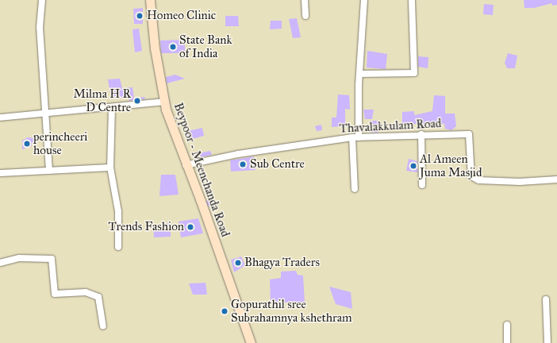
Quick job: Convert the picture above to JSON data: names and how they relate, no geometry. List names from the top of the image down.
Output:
{
  "streets": {
    "main road": ["Beypoor - Meenchanda Road"],
    "street": ["Thavalakkulam Road"]
  },
  "crossings": [
    ["Thavalakkulam Road", "Beypoor - Meenchanda Road"]
  ],
  "places": [
    "Homeo Clinic",
    "State Bank of India",
    "Milma H R D Centre",
    "perincheeri house",
    "Sub Centre",
    "Al Ameen Juma Masjid",
    "Trends Fashion",
    "Bhagya Traders",
    "Gopurathil sree Subrahamnya kshethram"
  ]
}
